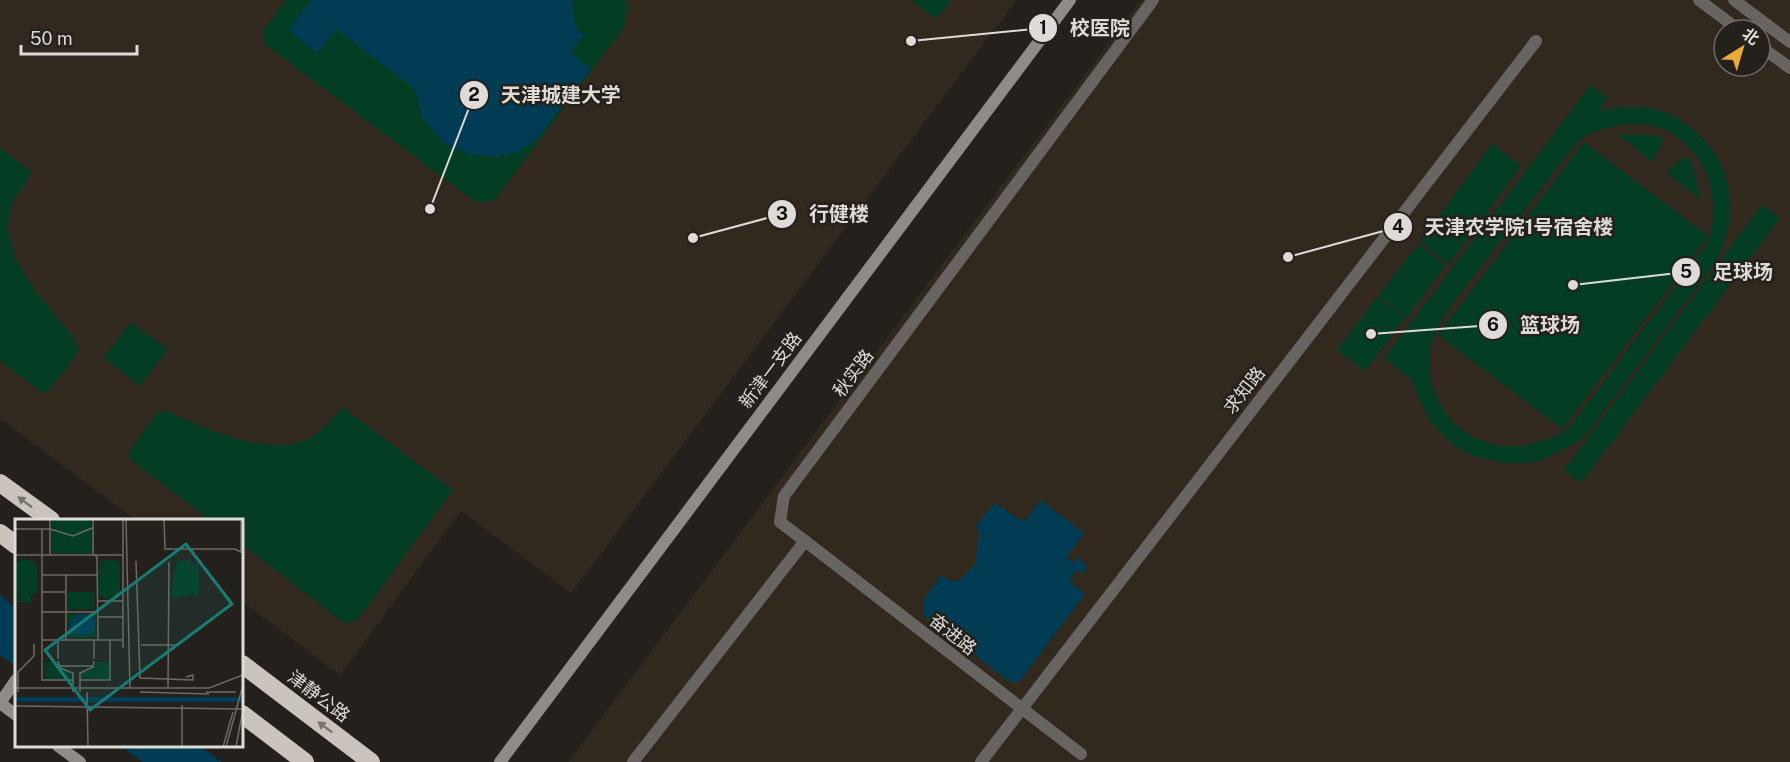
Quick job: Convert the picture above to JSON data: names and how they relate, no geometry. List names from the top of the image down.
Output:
{
  "streets": {
    "highway": ["津静公路"],
    "street": [
      "新津一支路",
      "秋实路",
      "求知路",
      "奋进路"
    ]
  },
  "crossings": [
    ["秋实路", "奋进路"],
    ["求知路", "奋进路"]
  ],
  "places": [
    "校医院",
    "天津城建大学",
    "行健楼",
    "天津农学院1号宿舍楼",
    "足球场",
    "篮球场"
  ],
  "scale_bar": "50 m",
  "north": "top right"
}
